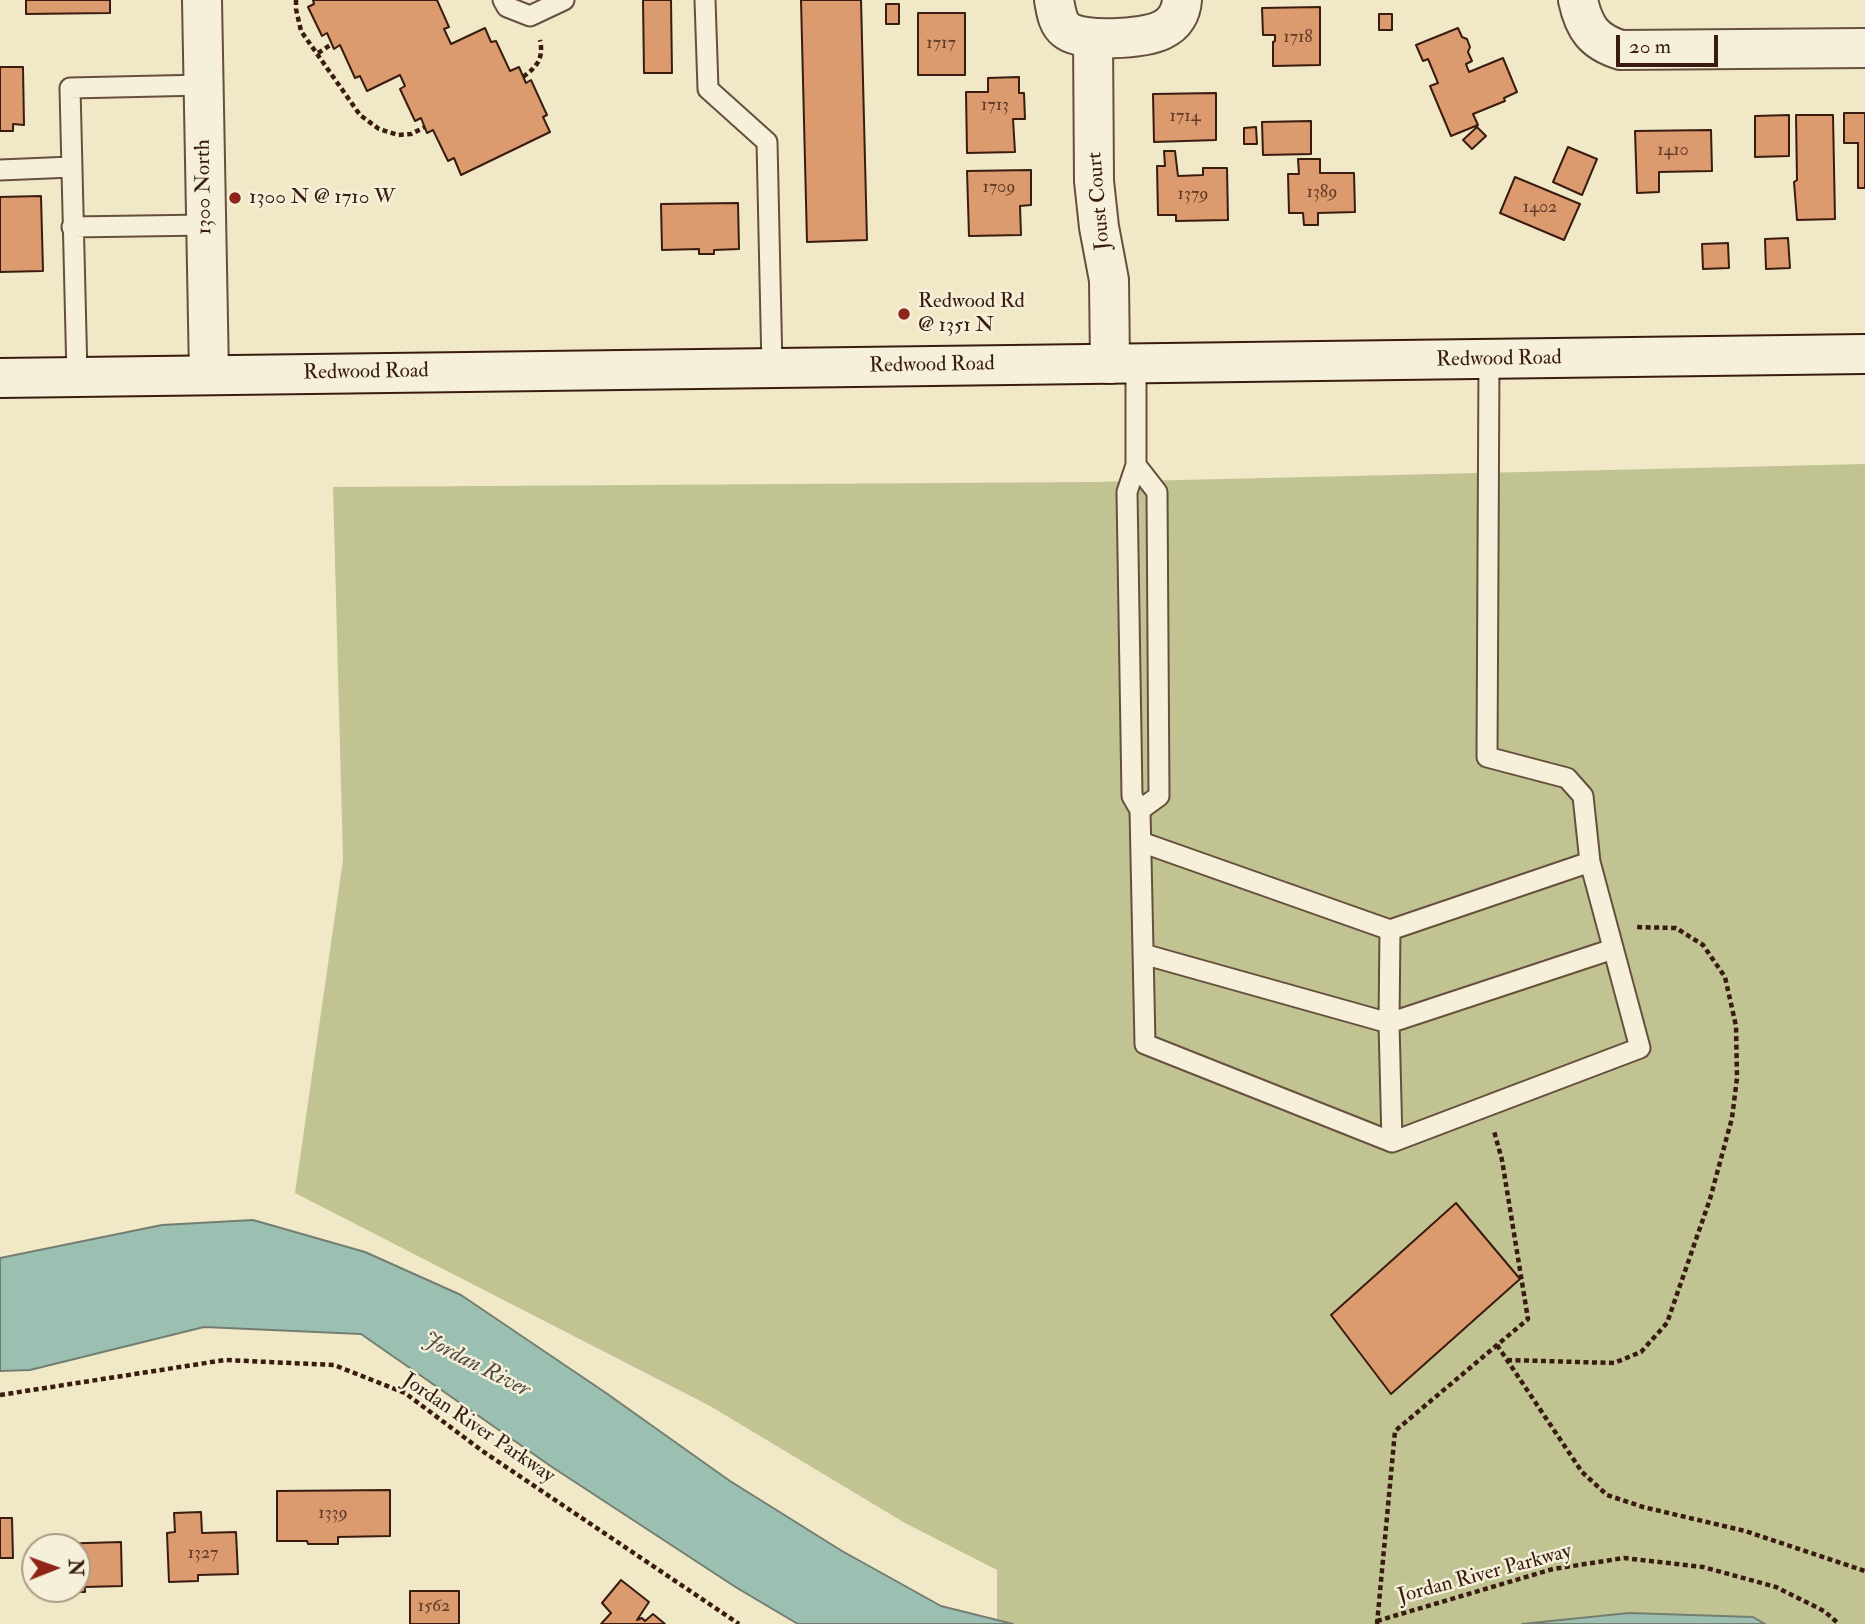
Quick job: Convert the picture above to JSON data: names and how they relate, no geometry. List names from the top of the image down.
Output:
{
  "streets": {
    "main road": ["1300 North", "Joust Court", "Redwood Road"],
    "path": ["Jordan River Parkway"]
  },
  "crossings": [
    ["1300 North", "Redwood Road"],
    ["Joust Court", "Redwood Road"]
  ],
  "water": ["Jordan River"],
  "places": ["1300 N @ 1710 W", "Redwood Rd @ 1351 N"],
  "house_numbers": [
    "1718",
    "1717",
    "1713",
    "1714",
    "1410",
    "1709",
    "1389",
    "1379",
    "1402",
    "1339",
    "1327",
    "1562"
  ],
  "scale_bar": "20 m",
  "north": "right"
}
